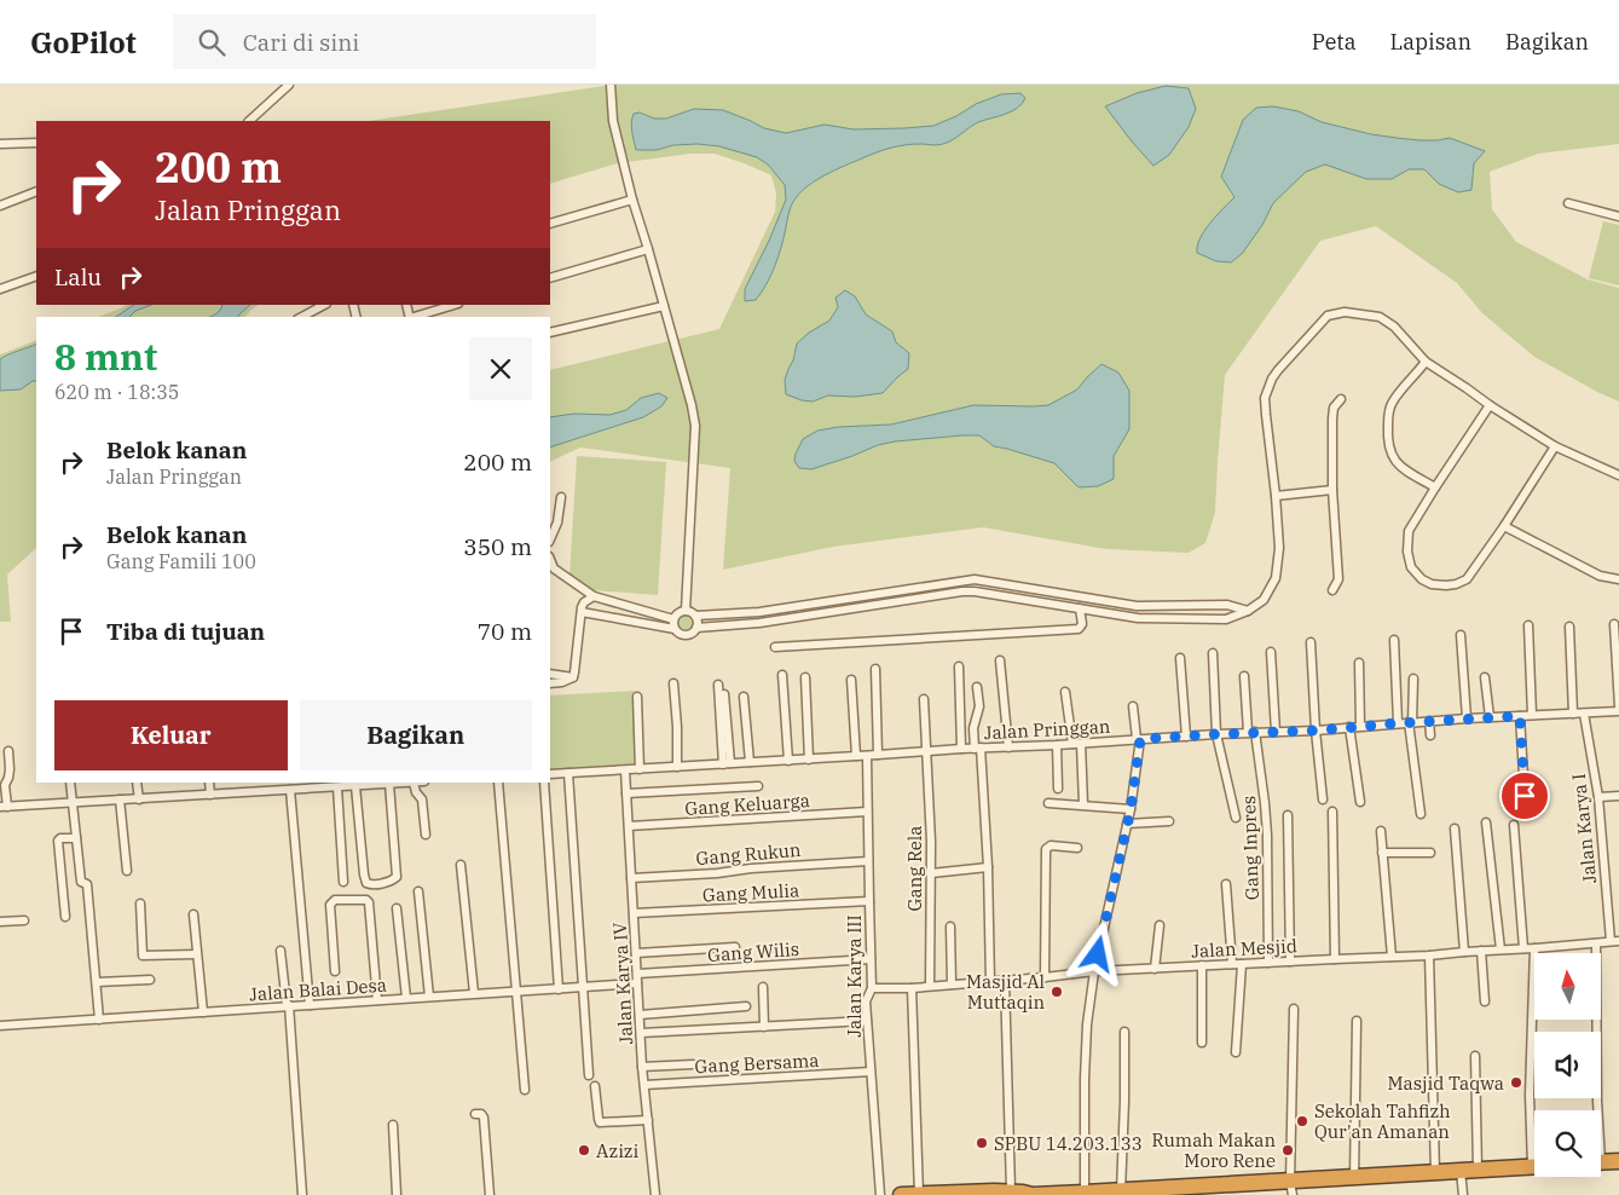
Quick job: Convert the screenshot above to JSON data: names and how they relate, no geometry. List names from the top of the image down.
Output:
{
  "streets": {
    "street": [
      "Jalan Pringgan",
      "Gang Keluarga",
      "Jalan Karya I",
      "Gang Inpres",
      "Gang Rukun",
      "Gang Rela",
      "Gang Mulia",
      "Jalan Mesjid",
      "Gang Wilis",
      "Jalan Karya III",
      "Jalan Karya IV",
      "Jalan Balai Desa",
      "Gang Bersama"
    ]
  },
  "crossings": [
    ["Jalan Pringgan", "Jalan Karya I"],
    ["Jalan Pringgan", "Gang Inpres"],
    ["Jalan Pringgan", "Gang Rela"],
    ["Jalan Pringgan", "Jalan Karya III"],
    ["Jalan Pringgan", "Jalan Karya IV"],
    ["Gang Keluarga", "Jalan Karya III"],
    ["Gang Keluarga", "Jalan Karya IV"],
    ["Jalan Karya I", "Jalan Mesjid"],
    ["Gang Inpres", "Jalan Mesjid"],
    ["Gang Rukun", "Jalan Karya III"],
    ["Gang Rukun", "Jalan Karya IV"],
    ["Gang Rela", "Jalan Mesjid"],
    ["Gang Mulia", "Jalan Karya III"],
    ["Gang Mulia", "Jalan Karya IV"],
    ["Jalan Mesjid", "Jalan Karya III"],
    ["Gang Wilis", "Jalan Karya III"],
    ["Gang Wilis", "Jalan Karya IV"],
    ["Jalan Karya III", "Gang Bersama"],
    ["Jalan Karya IV", "Jalan Balai Desa"],
    ["Jalan Karya IV", "Gang Bersama"]
  ],
  "places": [
    "Masjid Al Muttaqin",
    "Masjid Taqwa",
    "Sekolah Tahfizh Qur'an Amanan",
    "SPBU 14.203.133",
    "Azizi",
    "Rumah Makan Moro Rene"
  ],
  "north": "top",
  "page": {
    "header": "GoPilot",
    "search": "Cari di sini",
    "nav": ["Peta", "Lapisan", "Bagikan"],
    "turn": ["200 m", "Jalan Pringgan"],
    "then": "Lalu",
    "heading": ["8 mnt", "620 m · 18:35"],
    "list": [
      {
        "name": "Belok kanan",
        "note": "Jalan Pringgan",
        "value": "200 m"
      },
      {
        "name": "Belok kanan",
        "note": "Gang Famili 100",
        "value": "350 m"
      },
      {
        "name": "Tiba di tujuan",
        "value": "70 m"
      }
    ],
    "buttons": ["Keluar", "Bagikan"]
  }
}
